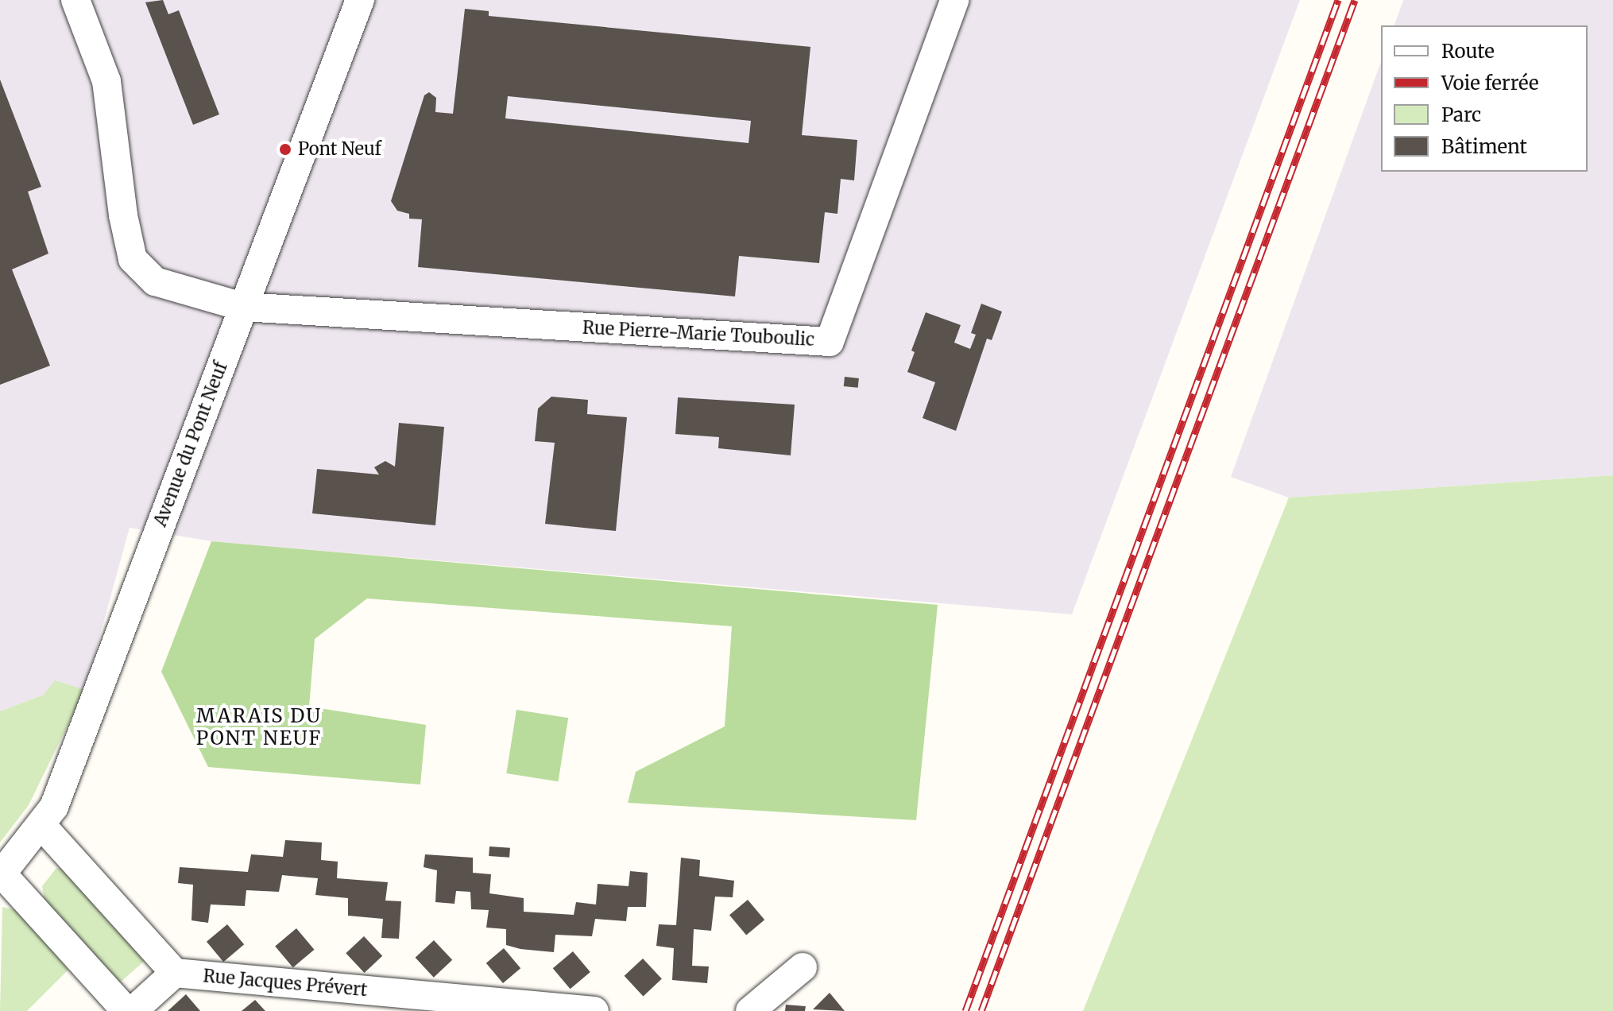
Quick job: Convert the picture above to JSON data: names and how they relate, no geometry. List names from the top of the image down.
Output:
{
  "streets": {
    "street": ["Rue Pierre-Marie Touboulic", "Avenue du Pont Neuf", "Rue Jacques Prévert"]
  },
  "crossings": [
    ["Rue Pierre-Marie Touboulic", "Avenue du Pont Neuf"]
  ],
  "districts": ["MARAIS DU PONT NEUF"],
  "places": ["Pont Neuf"],
  "legend": [
    "Route",
    "Voie ferrée",
    "Parc",
    "Bâtiment"
  ]
}
